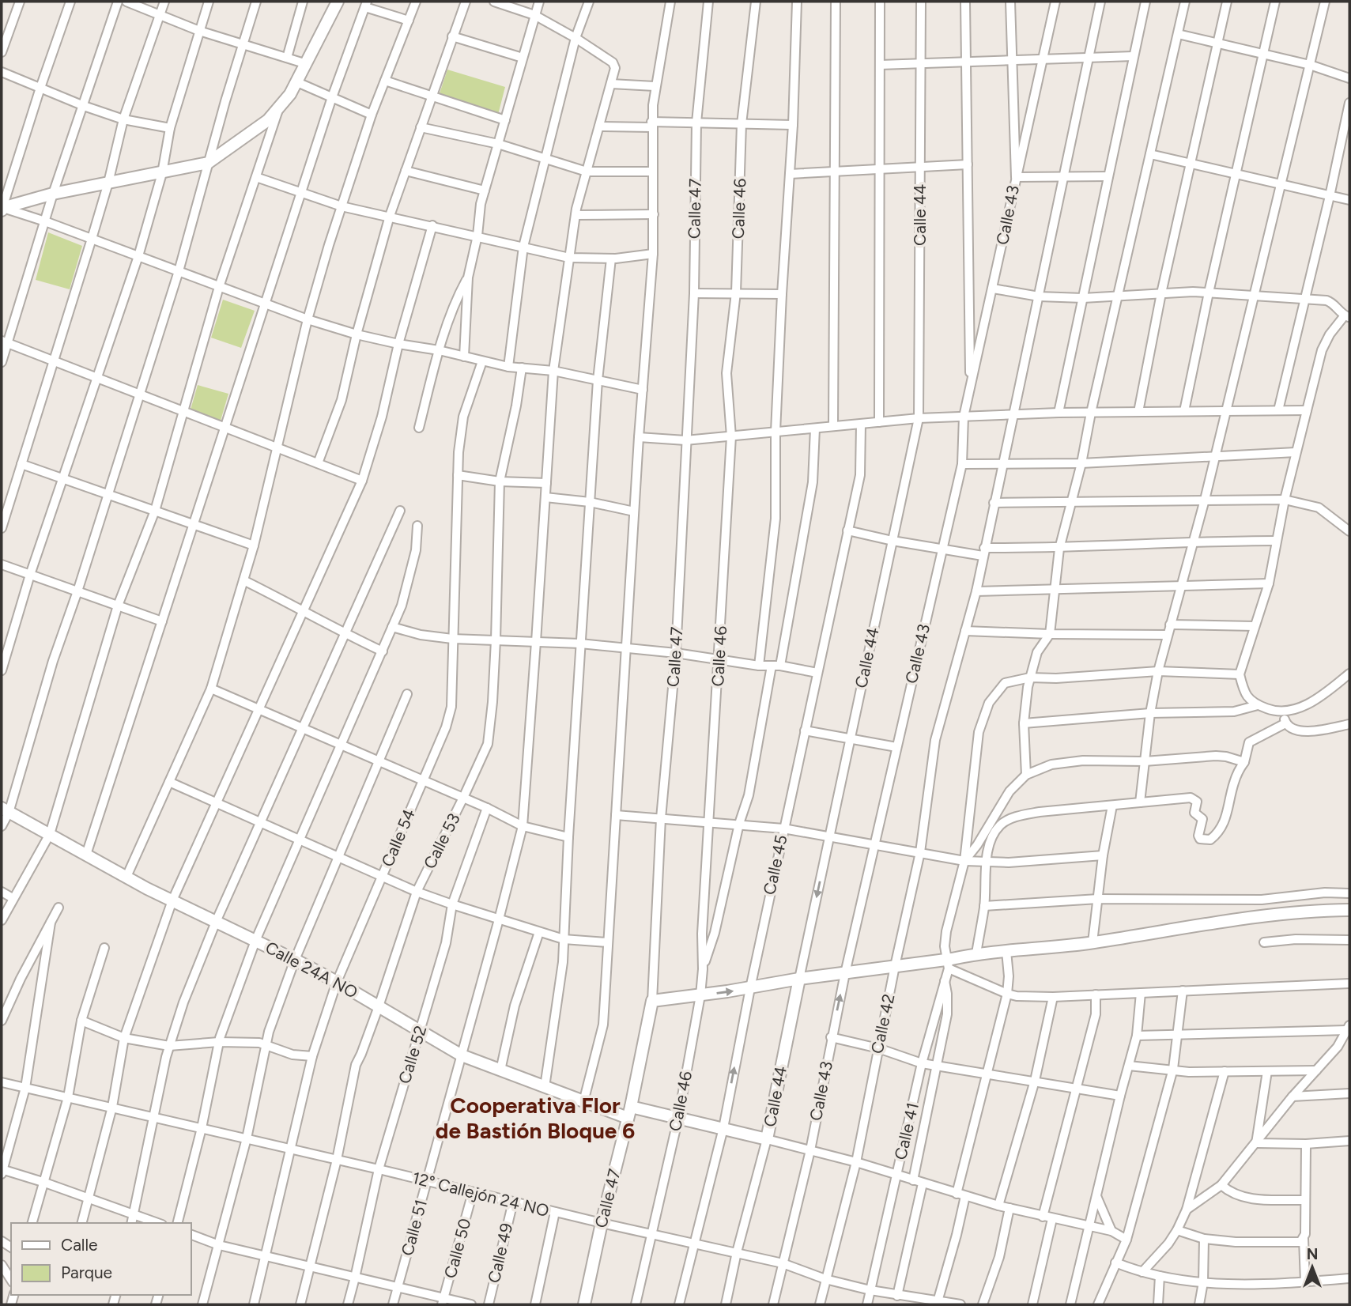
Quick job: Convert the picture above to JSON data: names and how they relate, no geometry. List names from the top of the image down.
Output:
{
  "streets": {
    "street": [
      "Calle 47",
      "Calle 46",
      "Calle 44",
      "Calle 43",
      "Calle 54",
      "Calle 53",
      "Calle 45",
      "Calle 24A NO",
      "Calle 42",
      "Calle 52",
      "Calle 41",
      "12° Callejón 24 NO",
      "Calle 51",
      "Calle 50",
      "Calle 49"
    ]
  },
  "crossings": [
    ["Calle 47", "Calle 24A NO"],
    ["Calle 47", "12° Callejón 24 NO"],
    ["Calle 46", "Calle 24A NO"],
    ["Calle 46", "12° Callejón 24 NO"],
    ["Calle 44", "Calle 24A NO"],
    ["Calle 44", "12° Callejón 24 NO"],
    ["Calle 43", "12° Callejón 24 NO"],
    ["Calle 54", "Calle 24A NO"],
    ["Calle 54", "12° Callejón 24 NO"],
    ["Calle 53", "Calle 24A NO"],
    ["Calle 53", "12° Callejón 24 NO"],
    ["Calle 45", "Calle 24A NO"],
    ["Calle 45", "12° Callejón 24 NO"],
    ["Calle 24A NO", "Calle 52"],
    ["Calle 24A NO", "Calle 51"],
    ["Calle 42", "12° Callejón 24 NO"],
    ["Calle 52", "12° Callejón 24 NO"],
    ["Calle 41", "12° Callejón 24 NO"],
    ["12° Callejón 24 NO", "Calle 51"],
    ["12° Callejón 24 NO", "Calle 50"],
    ["12° Callejón 24 NO", "Calle 49"]
  ],
  "districts": ["Cooperativa Flor de Bastión Bloque 6"],
  "legend": ["Calle", "Parque"],
  "north": "top"
}
